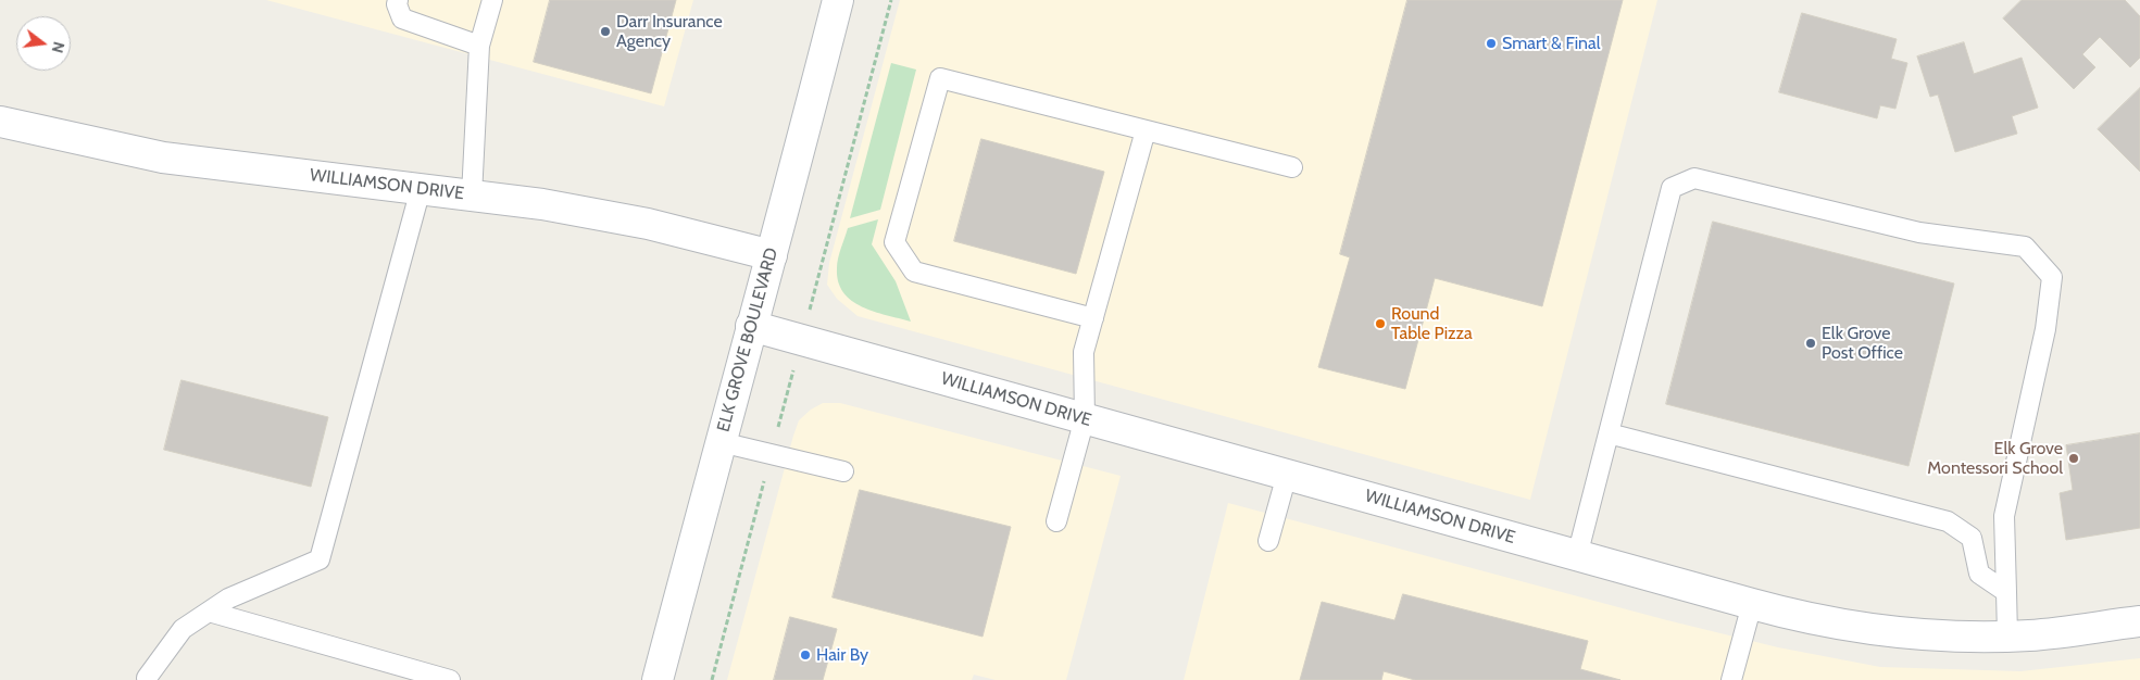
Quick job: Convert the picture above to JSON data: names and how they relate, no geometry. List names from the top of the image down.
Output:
{
  "streets": {
    "street": ["WILLIAMSON DRIVE", "ELK GROVE BOULEVARD"]
  },
  "crossings": [
    ["WILLIAMSON DRIVE", "ELK GROVE BOULEVARD"]
  ],
  "places": [
    "Darr Insurance Agency",
    "Smart & Final",
    "Round Table Pizza",
    "Elk Grove Post Office",
    "Elk Grove Montessori School",
    "Hair By"
  ],
  "north": "right"
}
